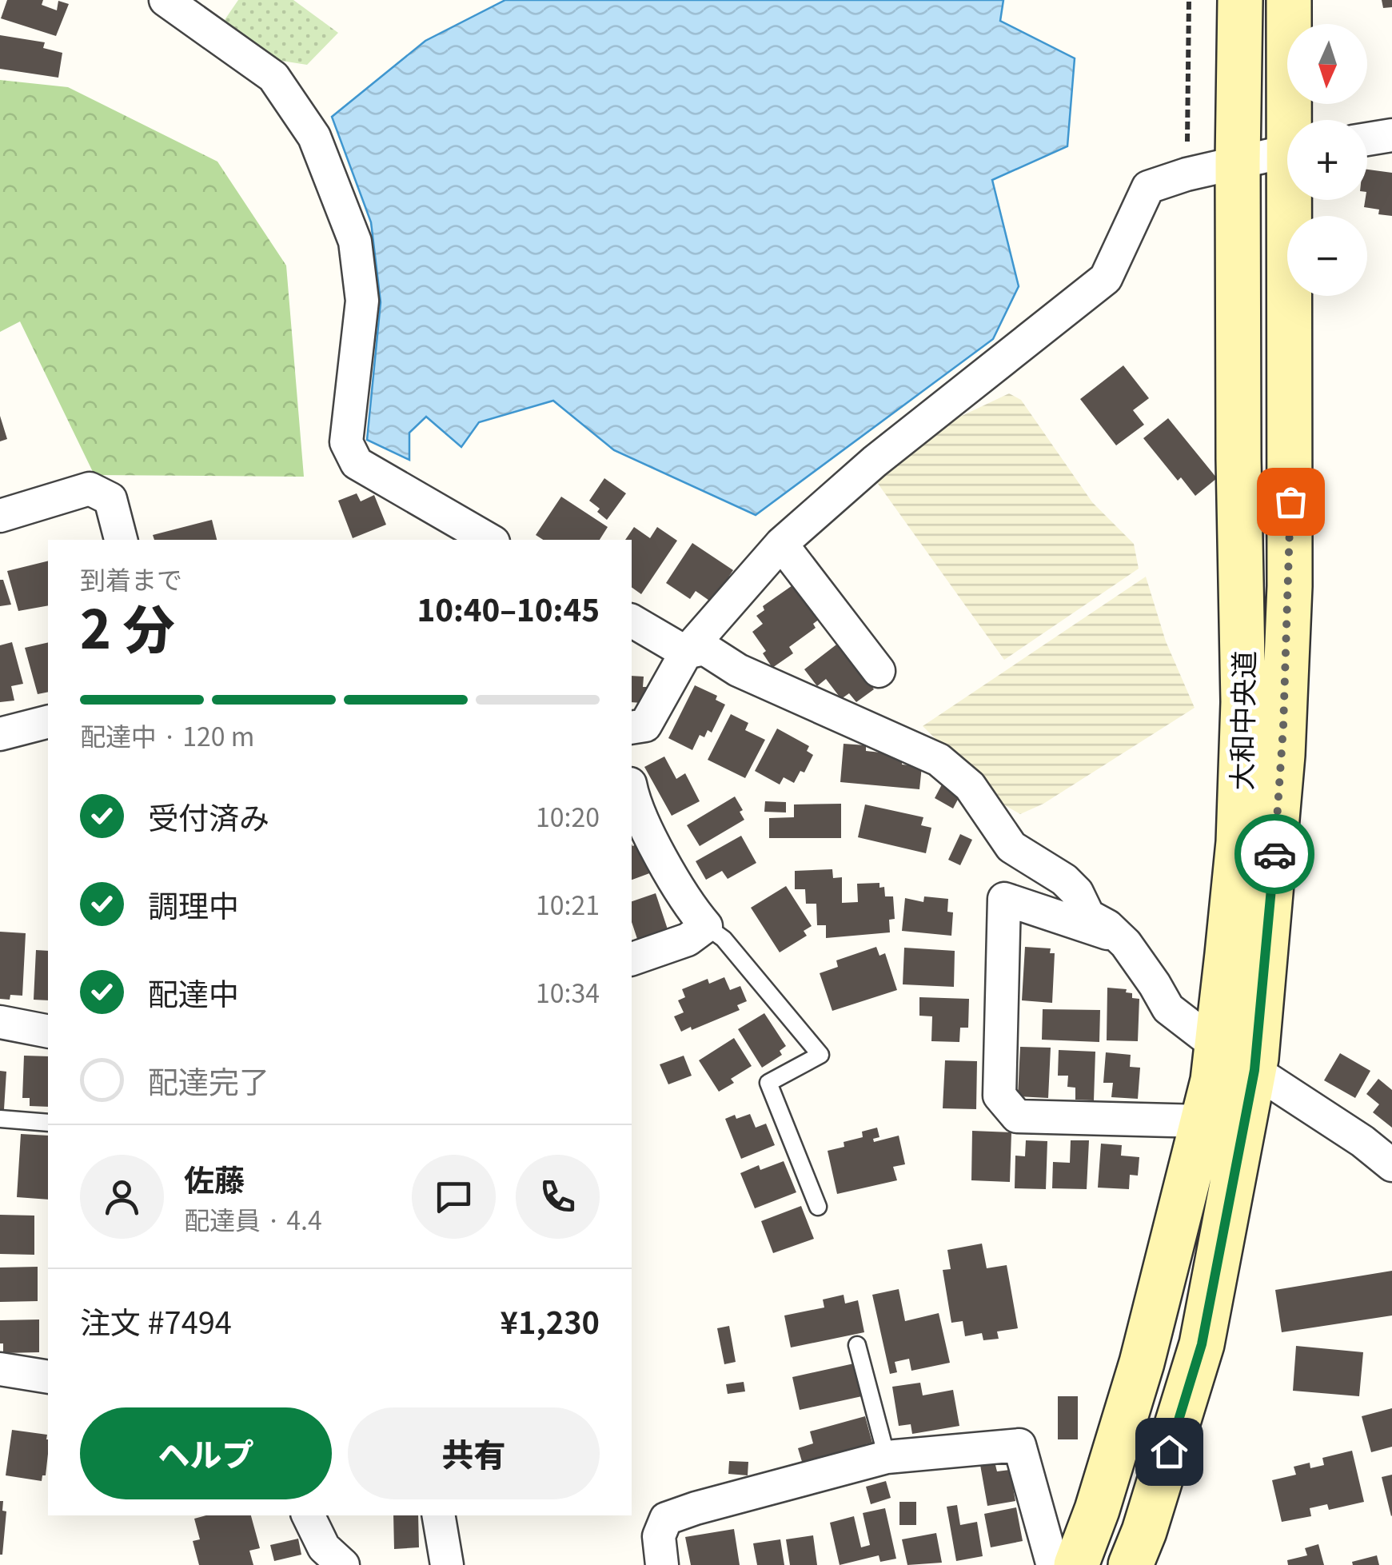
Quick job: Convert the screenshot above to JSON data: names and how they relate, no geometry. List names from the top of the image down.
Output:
{
  "streets": {
    "street": ["大和中央道"]
  },
  "north": "bottom",
  "page": {
    "map_buttons": ["+", "−"],
    "heading": ["2 分", "到着まで", "10:40–10:45"],
    "panel": [
      "佐藤",
      "配達員 · 4.4",
      "注文 #7494",
      "¥1,230"
    ],
    "bar": "配達中 · 120 m",
    "list": [
      ["受付済み", "10:20"],
      ["調理中", "10:21"],
      ["配達中", "10:34"],
      "配達完了"
    ],
    "buttons": ["ヘルプ", "共有"]
  }
}
